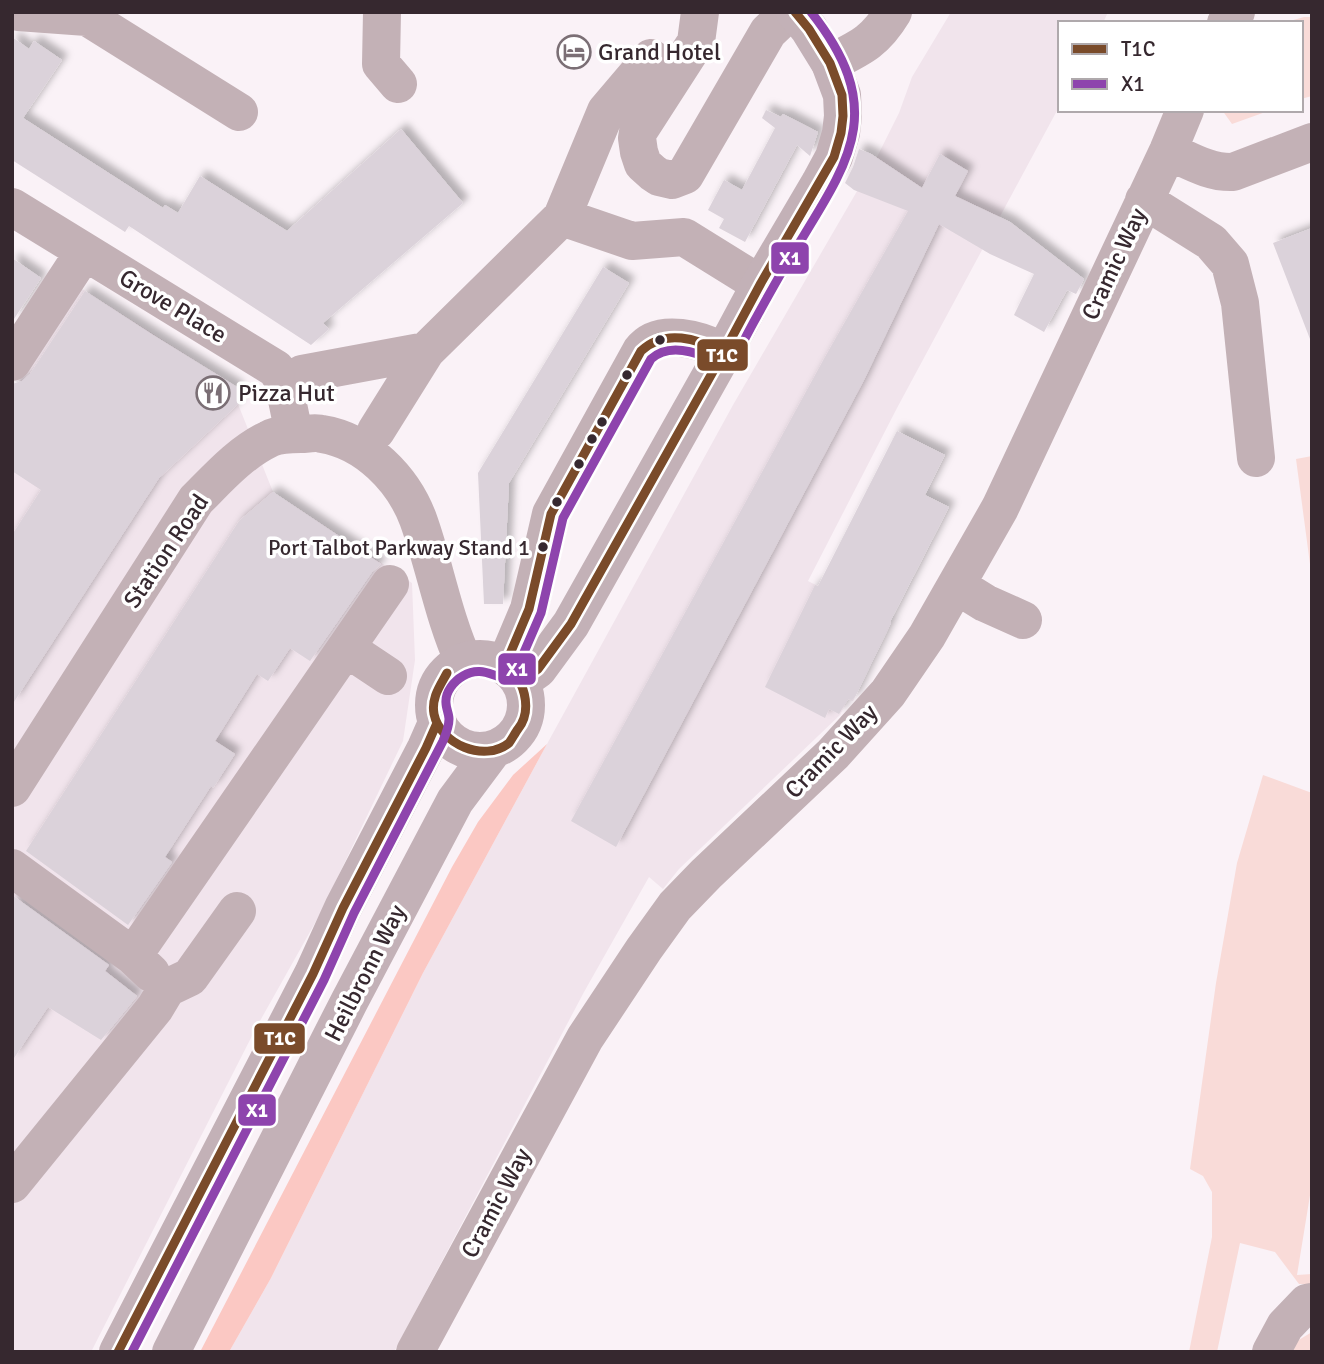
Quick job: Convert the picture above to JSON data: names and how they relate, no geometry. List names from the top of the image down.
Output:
{
  "streets": {
    "main road": ["Heilbronn Way"],
    "street": ["Cramic Way", "Grove Place", "Station Road"]
  },
  "crossings": [
    ["Grove Place", "Station Road"],
    ["Station Road", "Heilbronn Way"]
  ],
  "places": {
    "hotel": ["Grand Hotel"],
    "restaurant": ["Pizza Hut"],
    "other": ["Port Talbot Parkway Stand 1"]
  },
  "lines": ["transit line T1C", "transit line X1"],
  "legend": ["T1C", "X1"]
}
